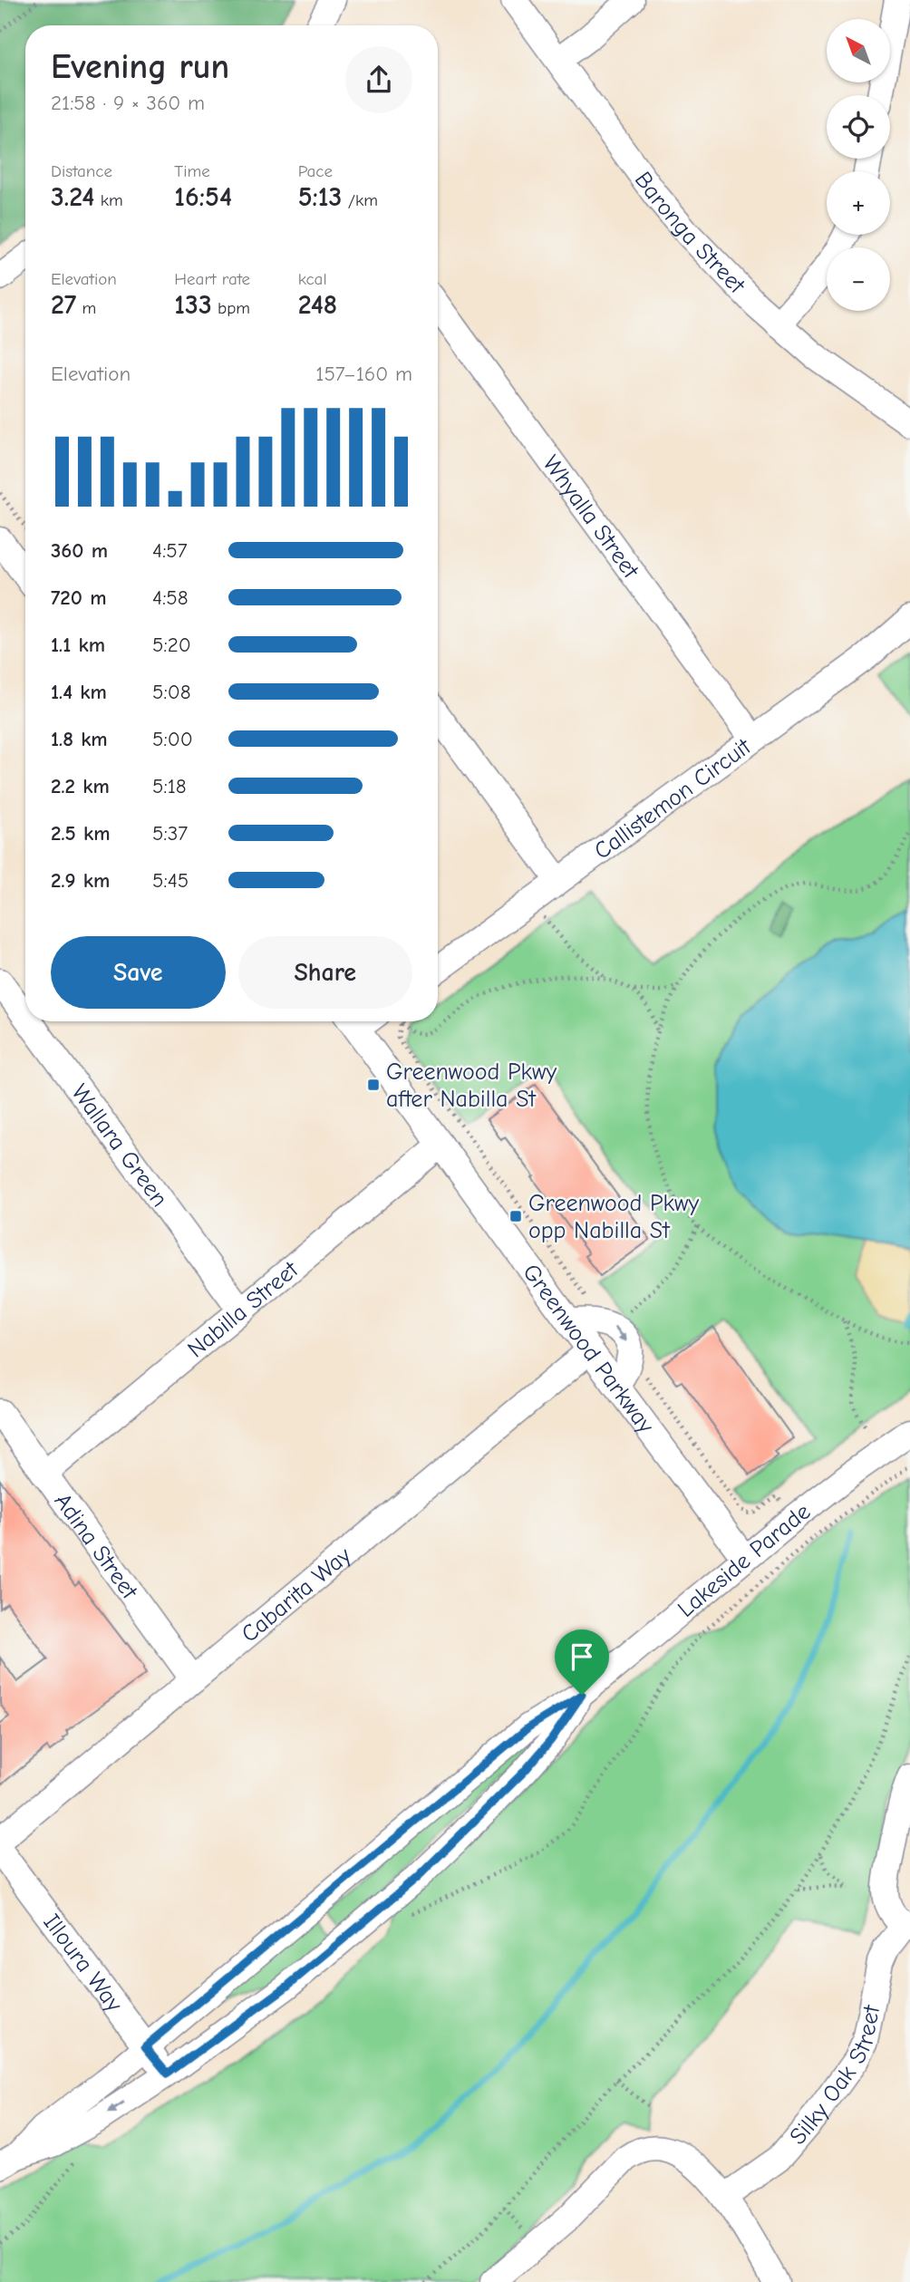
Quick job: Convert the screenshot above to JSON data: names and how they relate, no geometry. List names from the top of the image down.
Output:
{
  "streets": {
    "street": [
      "Baronga Street",
      "Whyalla Street",
      "Callistemon Circuit",
      "Wallara Green",
      "Nabilla Street",
      "Greenwood Parkway",
      "Adina Street",
      "Lakeside Parade",
      "Cabarita Way",
      "Illoura Way",
      "Silky Oak Street"
    ]
  },
  "crossings": [
    ["Whyalla Street", "Callistemon Circuit"],
    ["Wallara Green", "Nabilla Street"],
    ["Nabilla Street", "Greenwood Parkway"],
    ["Nabilla Street", "Adina Street"],
    ["Greenwood Parkway", "Lakeside Parade"],
    ["Greenwood Parkway", "Cabarita Way"],
    ["Adina Street", "Cabarita Way"],
    ["Lakeside Parade", "Illoura Way"]
  ],
  "places": {
    "transit": ["Greenwood Pkwy after Nabilla St", "Greenwood Pkwy opp Nabilla St"]
  },
  "north": "top left",
  "page": {
    "map_buttons": ["+", "−"],
    "heading": ["Evening run", "21:58 · 9 × 360 m"],
    "stats": [
      ["Distance", "3.24 km"],
      ["Time", "16:54"],
      ["Pace", "5:13 /km"],
      ["Elevation", "27 m"],
      ["Heart rate", "133 bpm"],
      ["kcal", "248"]
    ],
    "chart": ["Elevation", "157–160 m"],
    "list": [
      {
        "name": "360 m",
        "note": "4:57"
      },
      {
        "name": "720 m",
        "note": "4:58"
      },
      {
        "name": "1.1 km",
        "note": "5:20"
      },
      {
        "name": "1.4 km",
        "note": "5:08"
      },
      {
        "name": "1.8 km",
        "note": "5:00"
      },
      {
        "name": "2.2 km",
        "note": "5:18"
      },
      {
        "name": "2.5 km",
        "note": "5:37"
      },
      {
        "name": "2.9 km",
        "note": "5:45"
      }
    ],
    "buttons": ["Save", "Share"]
  }
}
